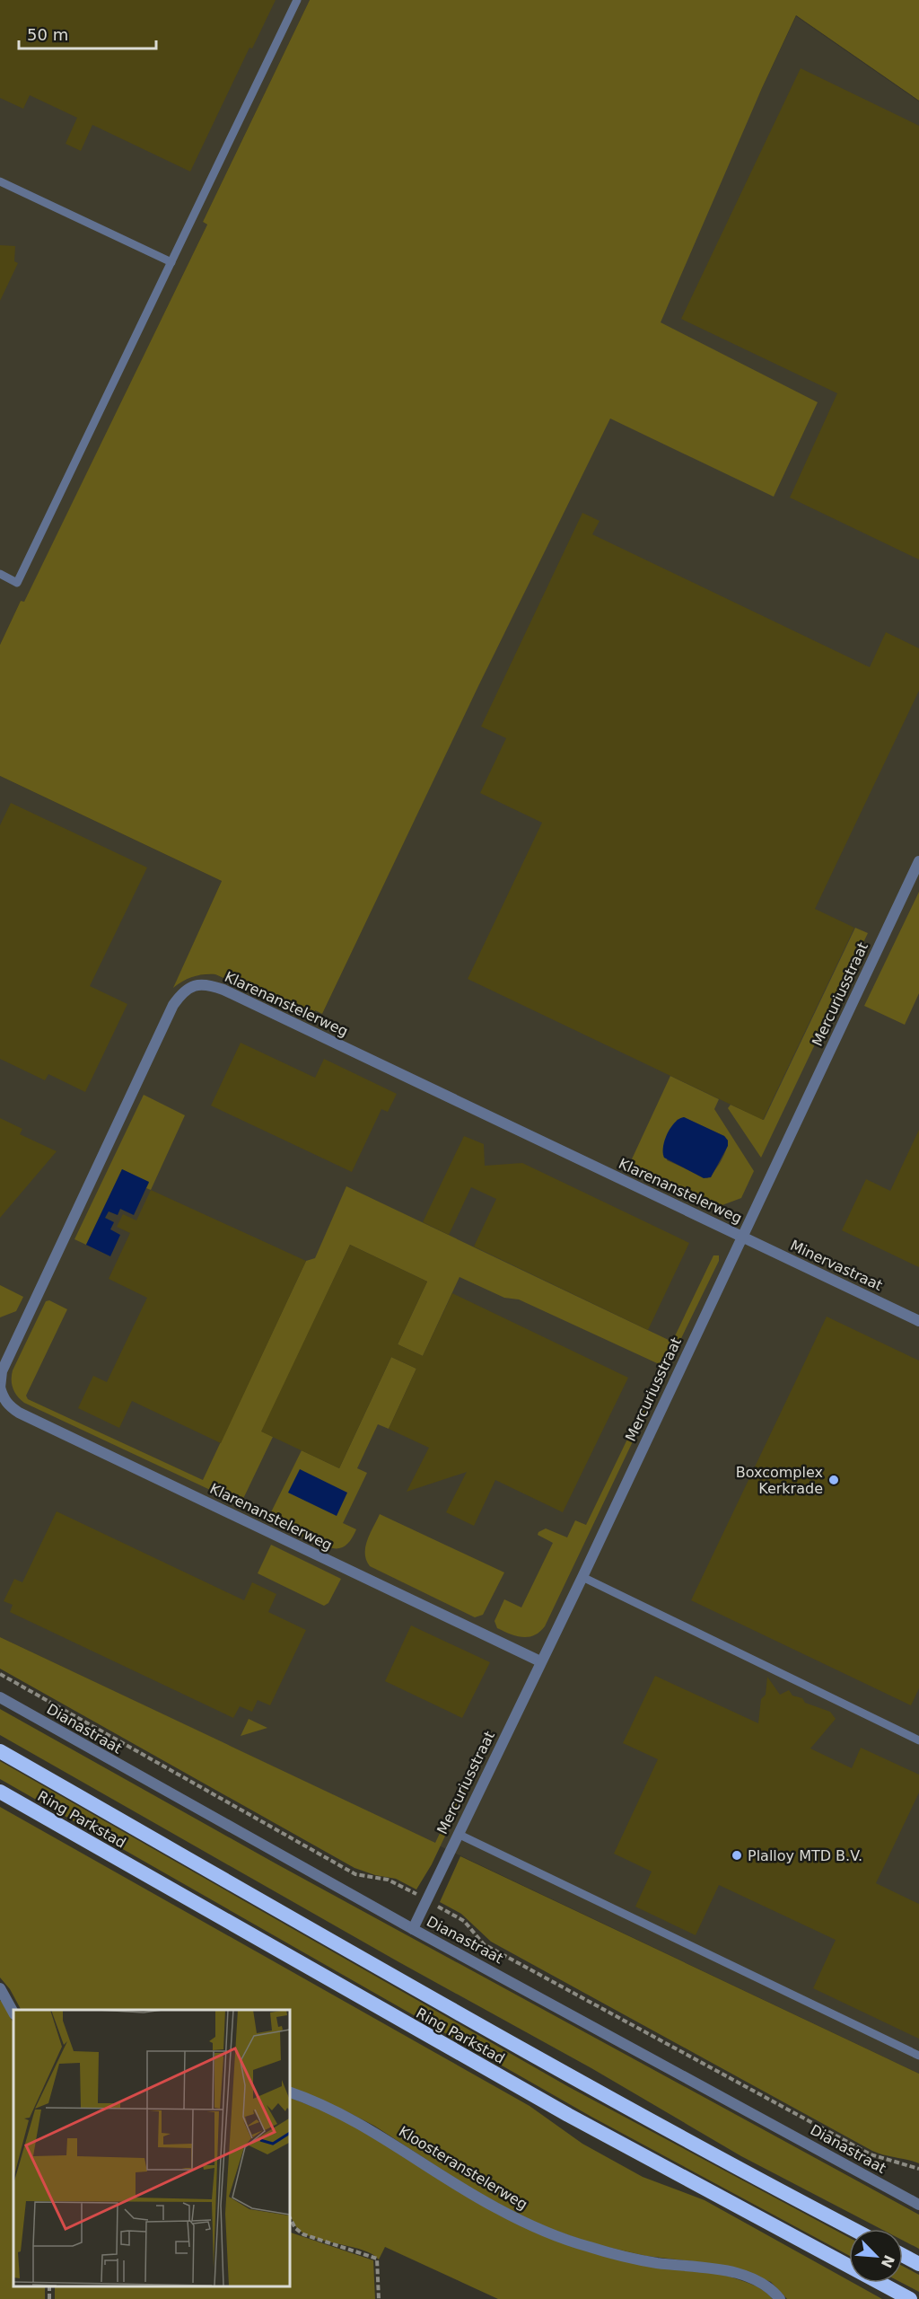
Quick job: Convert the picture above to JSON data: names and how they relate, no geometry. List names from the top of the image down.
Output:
{
  "streets": {
    "highway": ["Ring Parkstad"],
    "street": [
      "Mercuriusstraat",
      "Klarenanstelerweg",
      "Minervastraat",
      "Dianastraat",
      "Kloosteranstelerweg"
    ]
  },
  "crossings": [
    ["Mercuriusstraat", "Klarenanstelerweg"],
    ["Mercuriusstraat", "Minervastraat"],
    ["Mercuriusstraat", "Dianastraat"],
    ["Klarenanstelerweg", "Minervastraat"]
  ],
  "places": ["Boxcomplex Kerkrade", "Plalloy MTD B.V."],
  "scale_bar": "50 m",
  "north": "bottom right"
}
